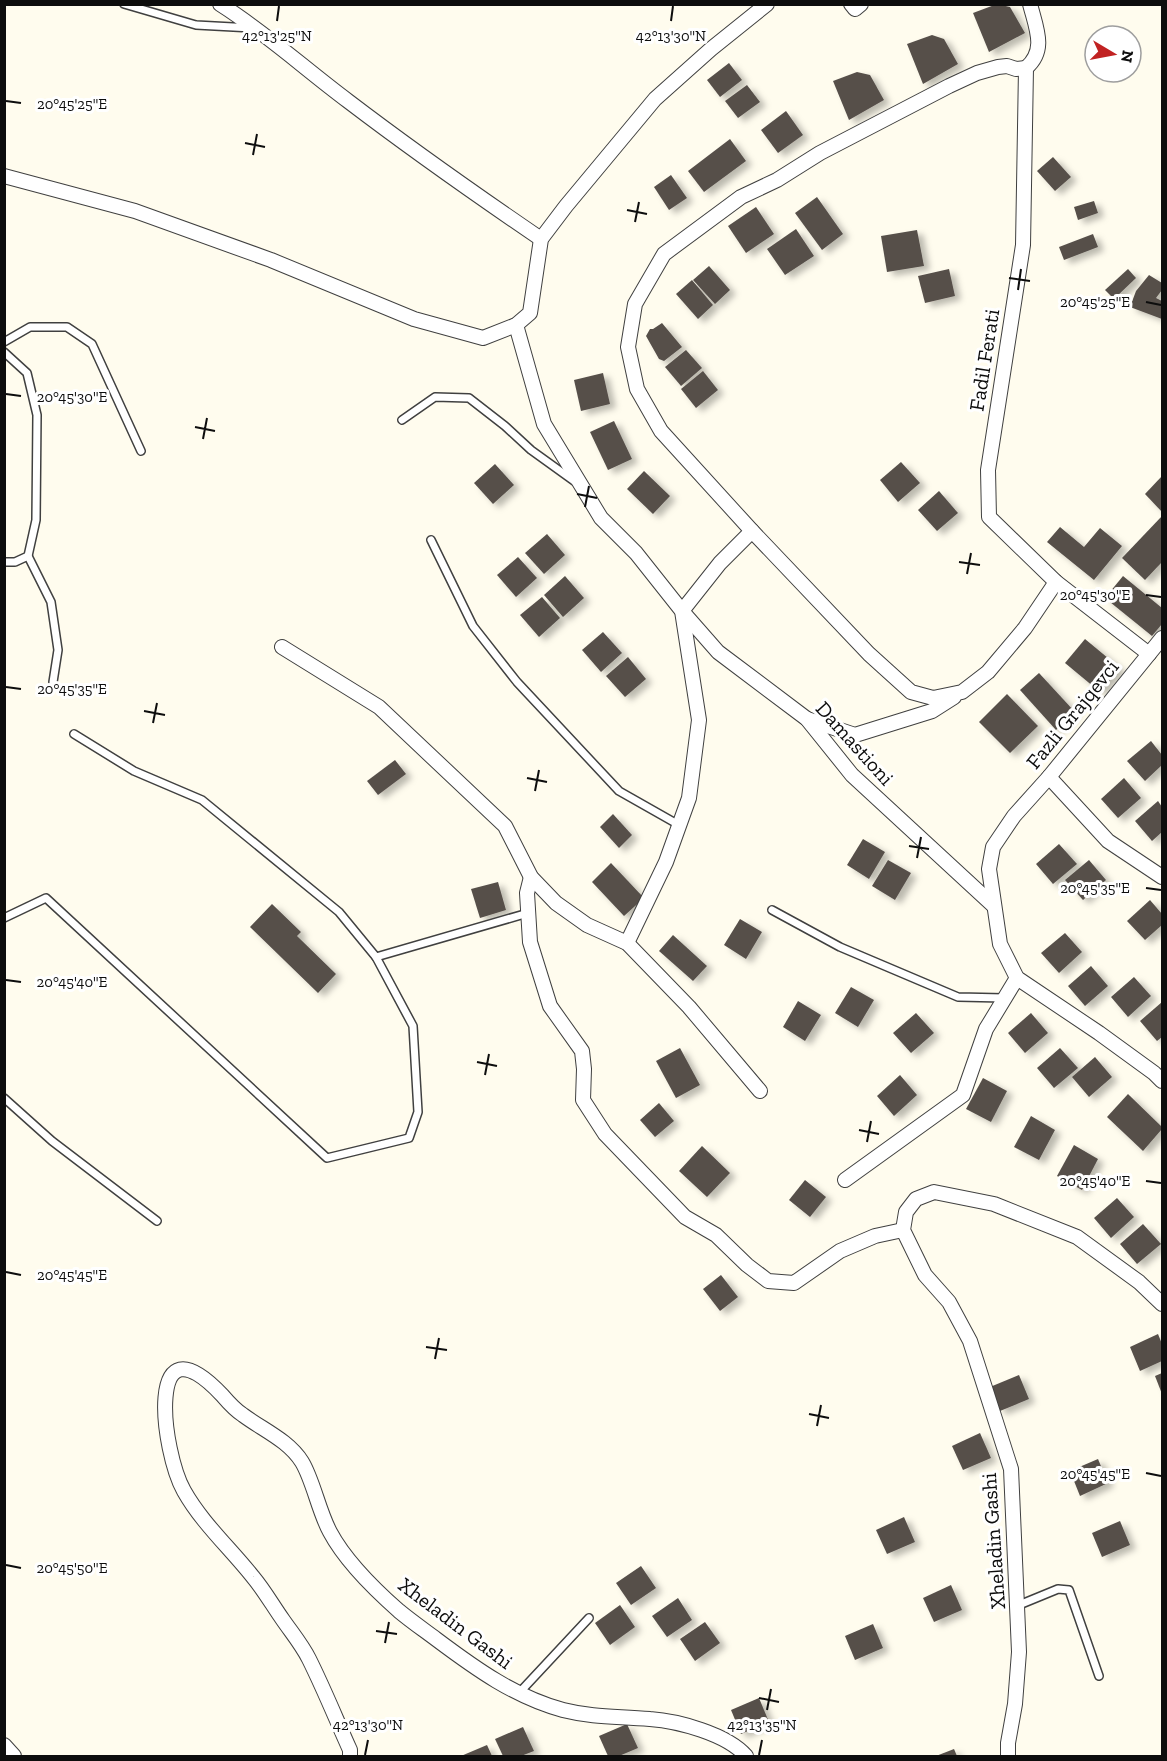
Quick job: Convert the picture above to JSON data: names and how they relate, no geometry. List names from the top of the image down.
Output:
{
  "streets": {
    "street": [
      "Fadil Ferati",
      "Fazli Grajqevci",
      "Damastioni",
      "Xheladin Gashi"
    ]
  },
  "crossings": [
    ["Fadil Ferati", "Fazli Grajqevci"],
    ["Fazli Grajqevci", "Damastioni"]
  ],
  "north": "right",
  "coordinates": [
    "42°13'25\"N",
    "42°13'30\"N",
    "20°45'25\"E",
    "20°45'30\"E",
    "20°45'35\"E",
    "20°45'40\"E",
    "20°45'45\"E",
    "20°45'50\"E",
    "42°13'35\"N"
  ]
}
